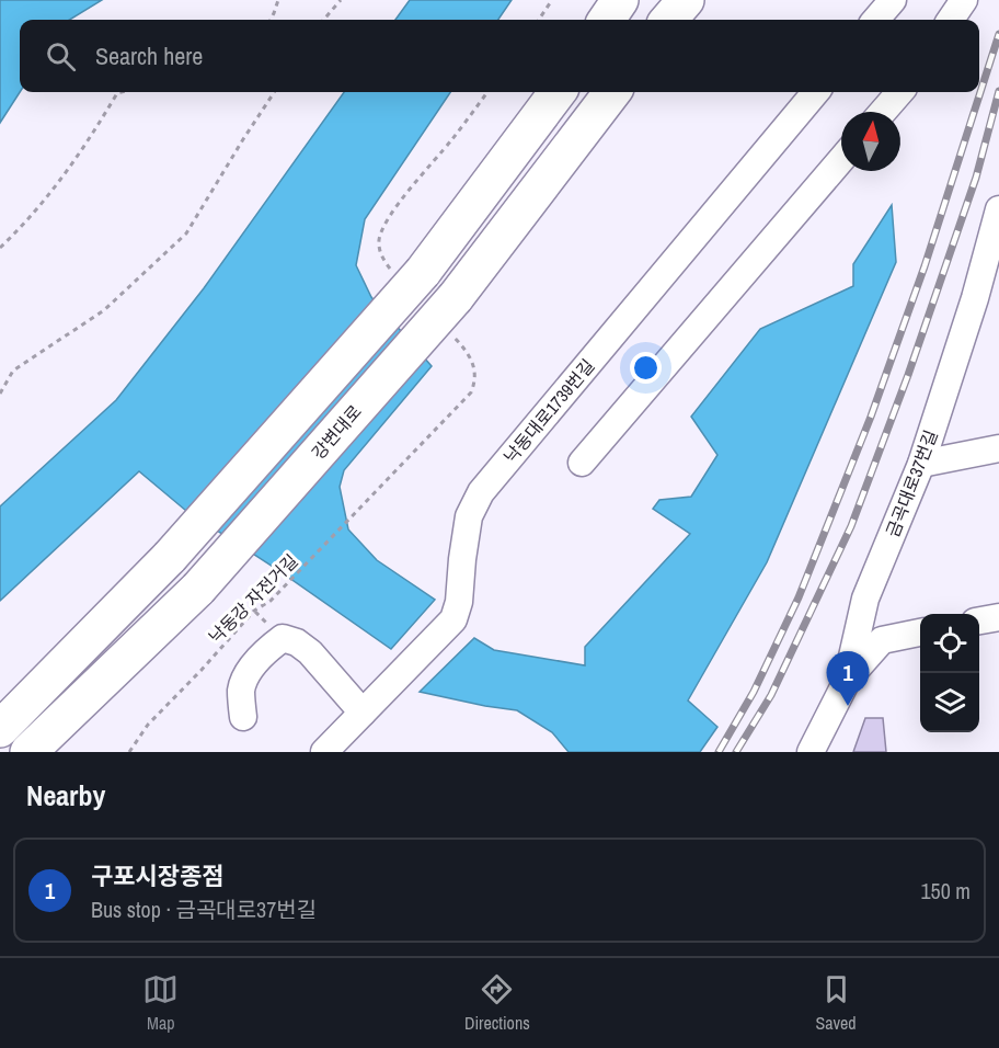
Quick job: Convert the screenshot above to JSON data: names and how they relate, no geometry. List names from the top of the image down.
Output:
{
  "streets": {
    "highway": ["강변대로"],
    "street": ["낙동대로1739번길", "금곡대로37번길"],
    "path": ["낙동강 자전거길"]
  },
  "north": "top",
  "page": {
    "search": "Search here",
    "pins": "1",
    "heading": "Nearby",
    "list": [
      {
        "mark": "1",
        "name": "구포시장종점",
        "note": "Bus stop · 금곡대로37번길",
        "value": "150 m"
      }
    ],
    "nav": ["Map", "Directions", "Saved"]
  }
}
